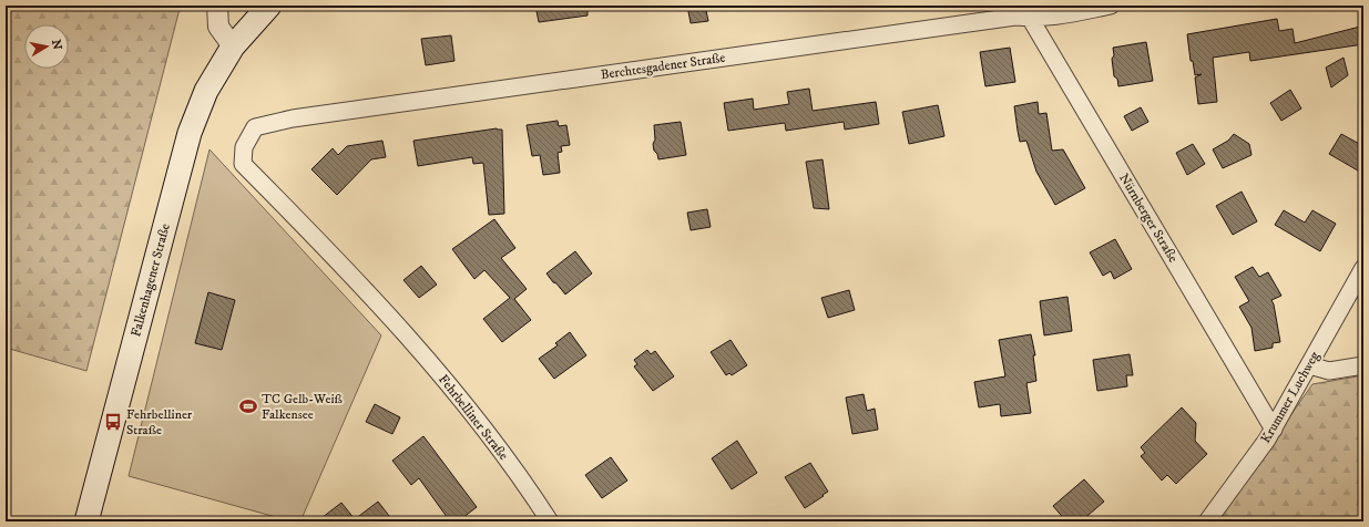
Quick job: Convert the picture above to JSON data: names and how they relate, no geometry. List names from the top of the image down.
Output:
{
  "streets": {
    "main road": ["Falkenhagener Straße"],
    "street": [
      "Berchtesgadener Straße",
      "Nürnberger Straße",
      "Krummer Luchweg",
      "Fehrbelliner Straße"
    ]
  },
  "crossings": [
    ["Berchtesgadener Straße", "Nürnberger Straße"],
    ["Berchtesgadener Straße", "Fehrbelliner Straße"],
    ["Nürnberger Straße", "Krummer Luchweg"]
  ],
  "places": {
    "sports": ["TC Gelb-Weiß Falkensee"],
    "bus stop": ["Fehrbelliner Straße"]
  },
  "north": "right"
}
